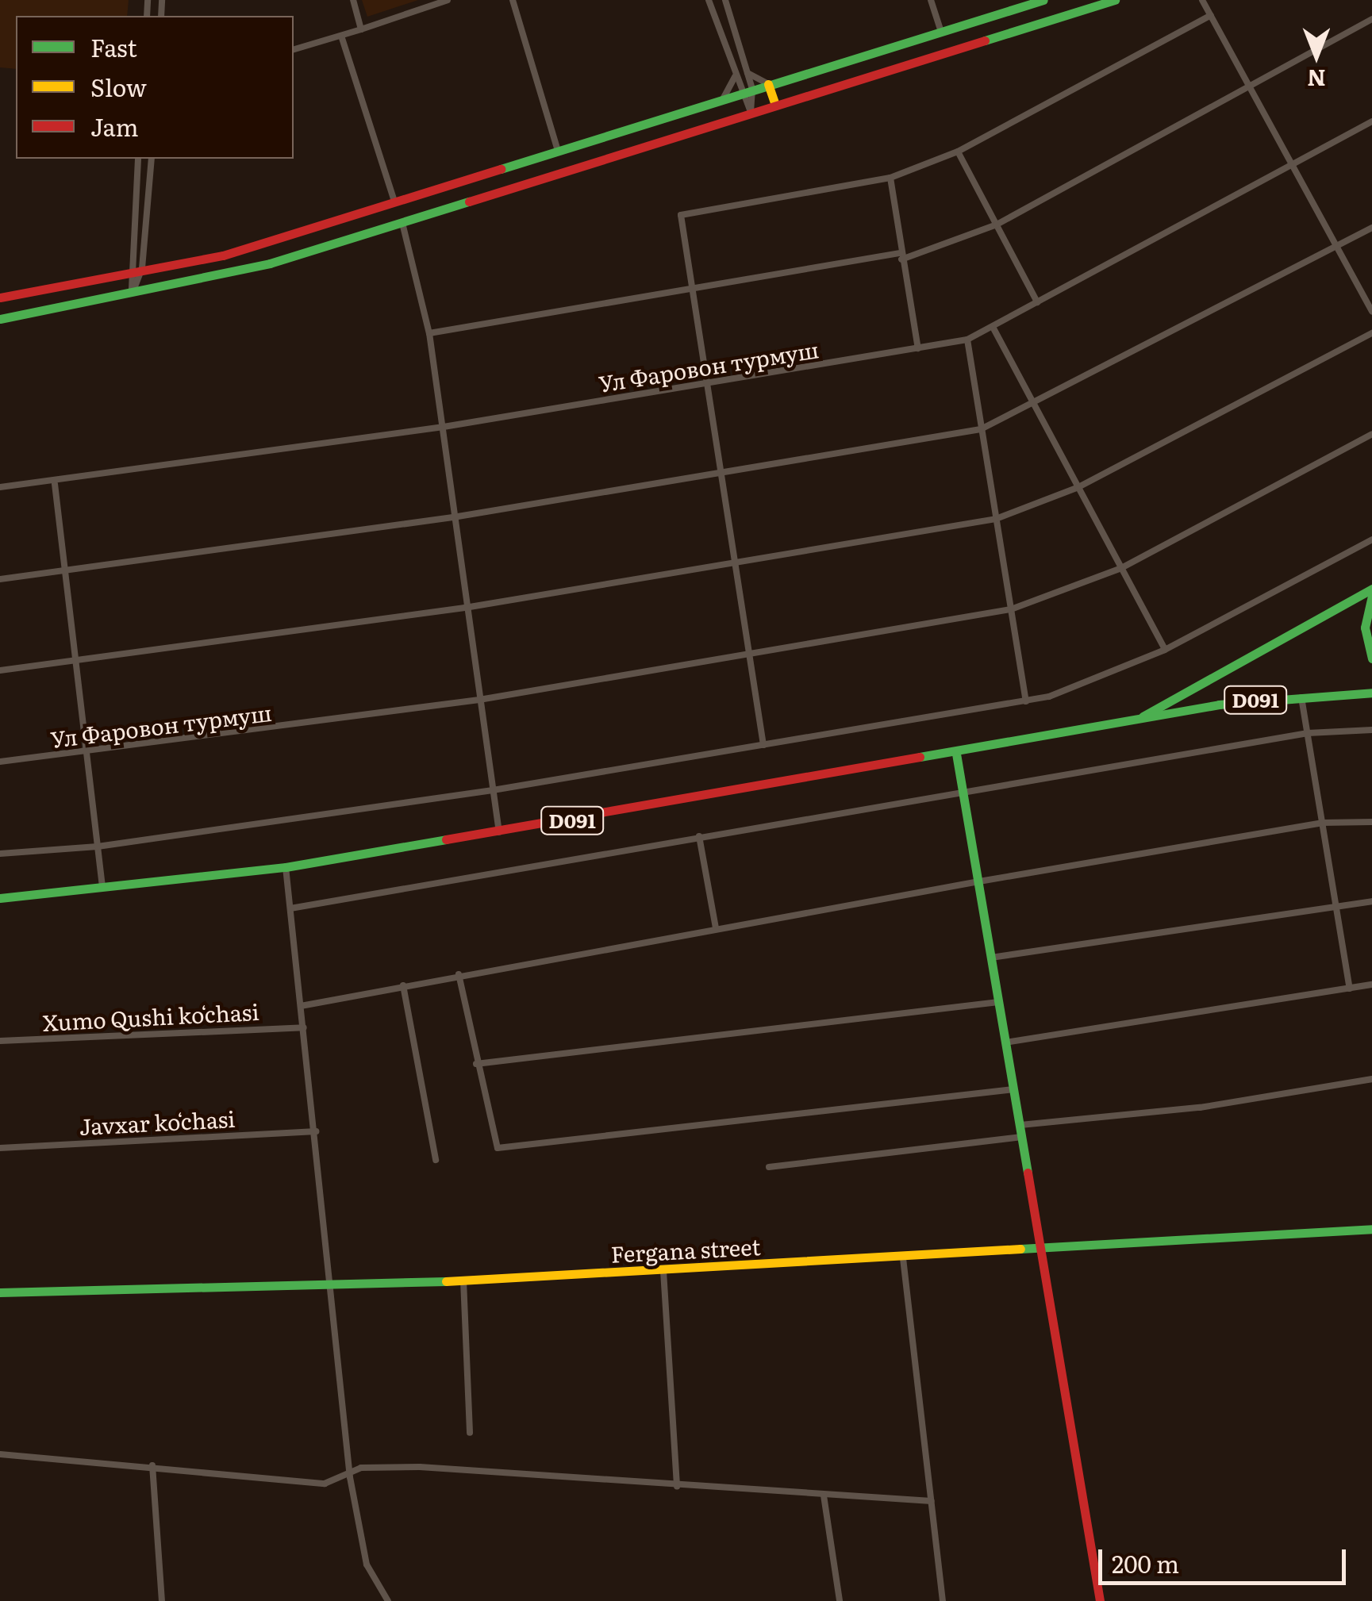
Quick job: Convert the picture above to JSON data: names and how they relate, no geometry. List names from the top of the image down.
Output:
{
  "streets": {
    "street": [
      "Ул Фаровон турмуш",
      "D091",
      "Xumo Qushi koʻchasi",
      "Javxar koʻchasi",
      "Fergana street"
    ]
  },
  "legend": ["Fast", "Slow", "Jam"],
  "scale_bar": "200 m",
  "north": "bottom"
}
